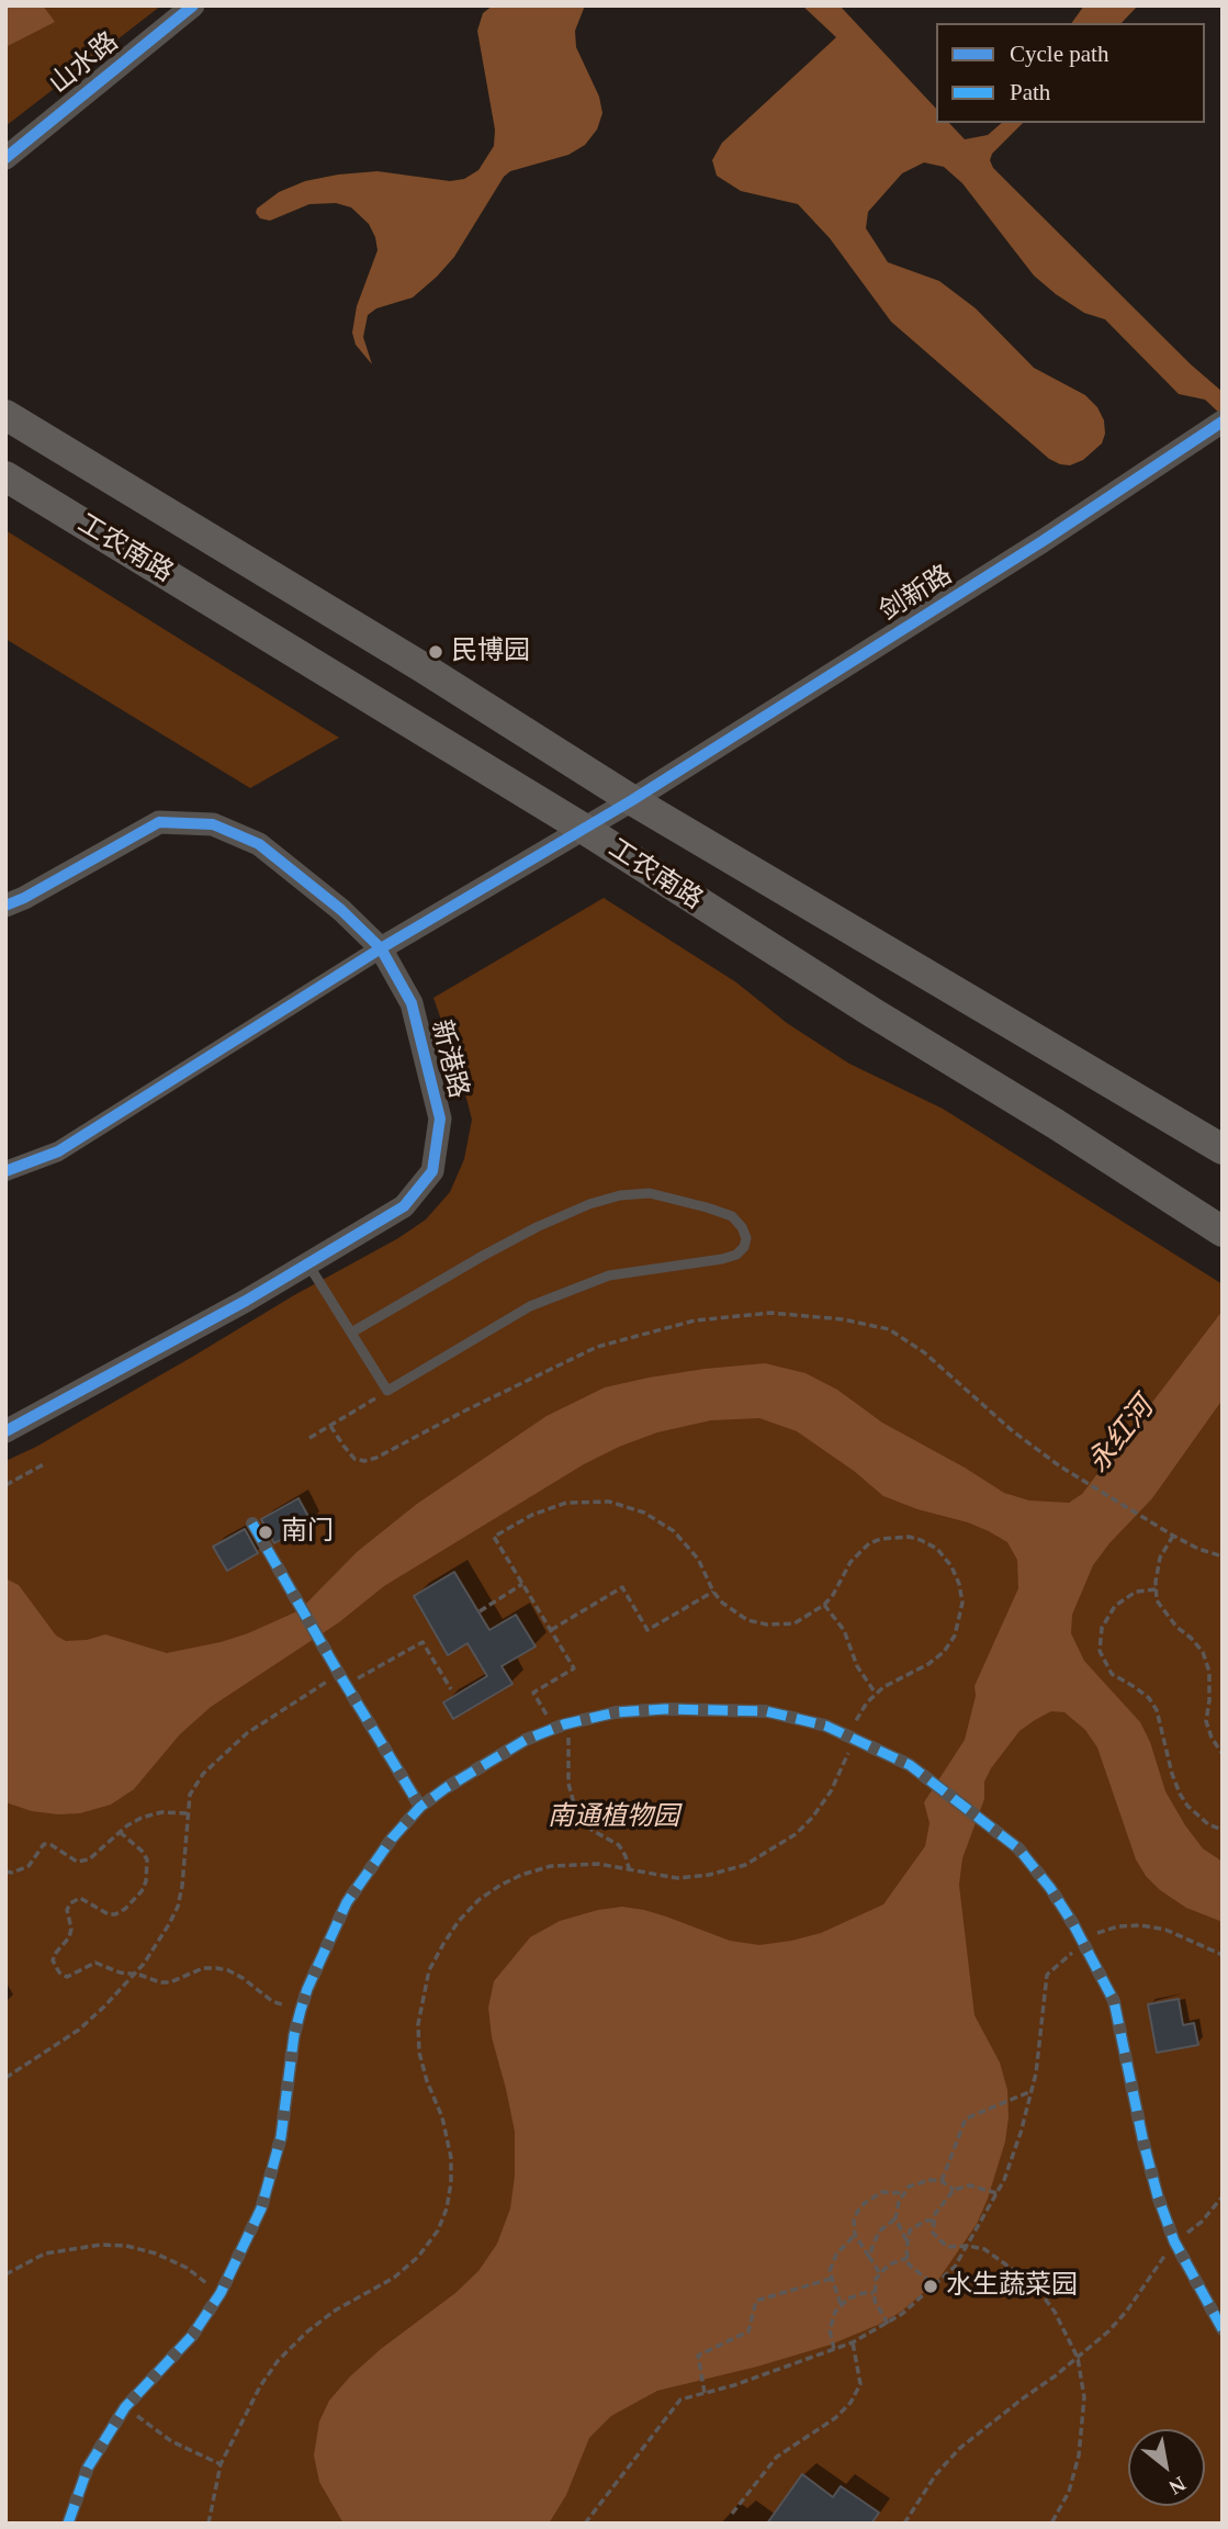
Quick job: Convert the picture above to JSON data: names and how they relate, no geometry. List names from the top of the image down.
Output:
{
  "streets": {
    "main road": ["工农南路"],
    "street": ["山水路", "剑新路", "新港路"]
  },
  "crossings": [
    ["工农南路", "剑新路"],
    ["剑新路", "新港路"]
  ],
  "water": ["永红河"],
  "parks": ["南通植物园"],
  "places": ["民博园", "南门", "水生蔬菜园"],
  "legend": ["Cycle path", "Path"],
  "north": "bottom right"
}
